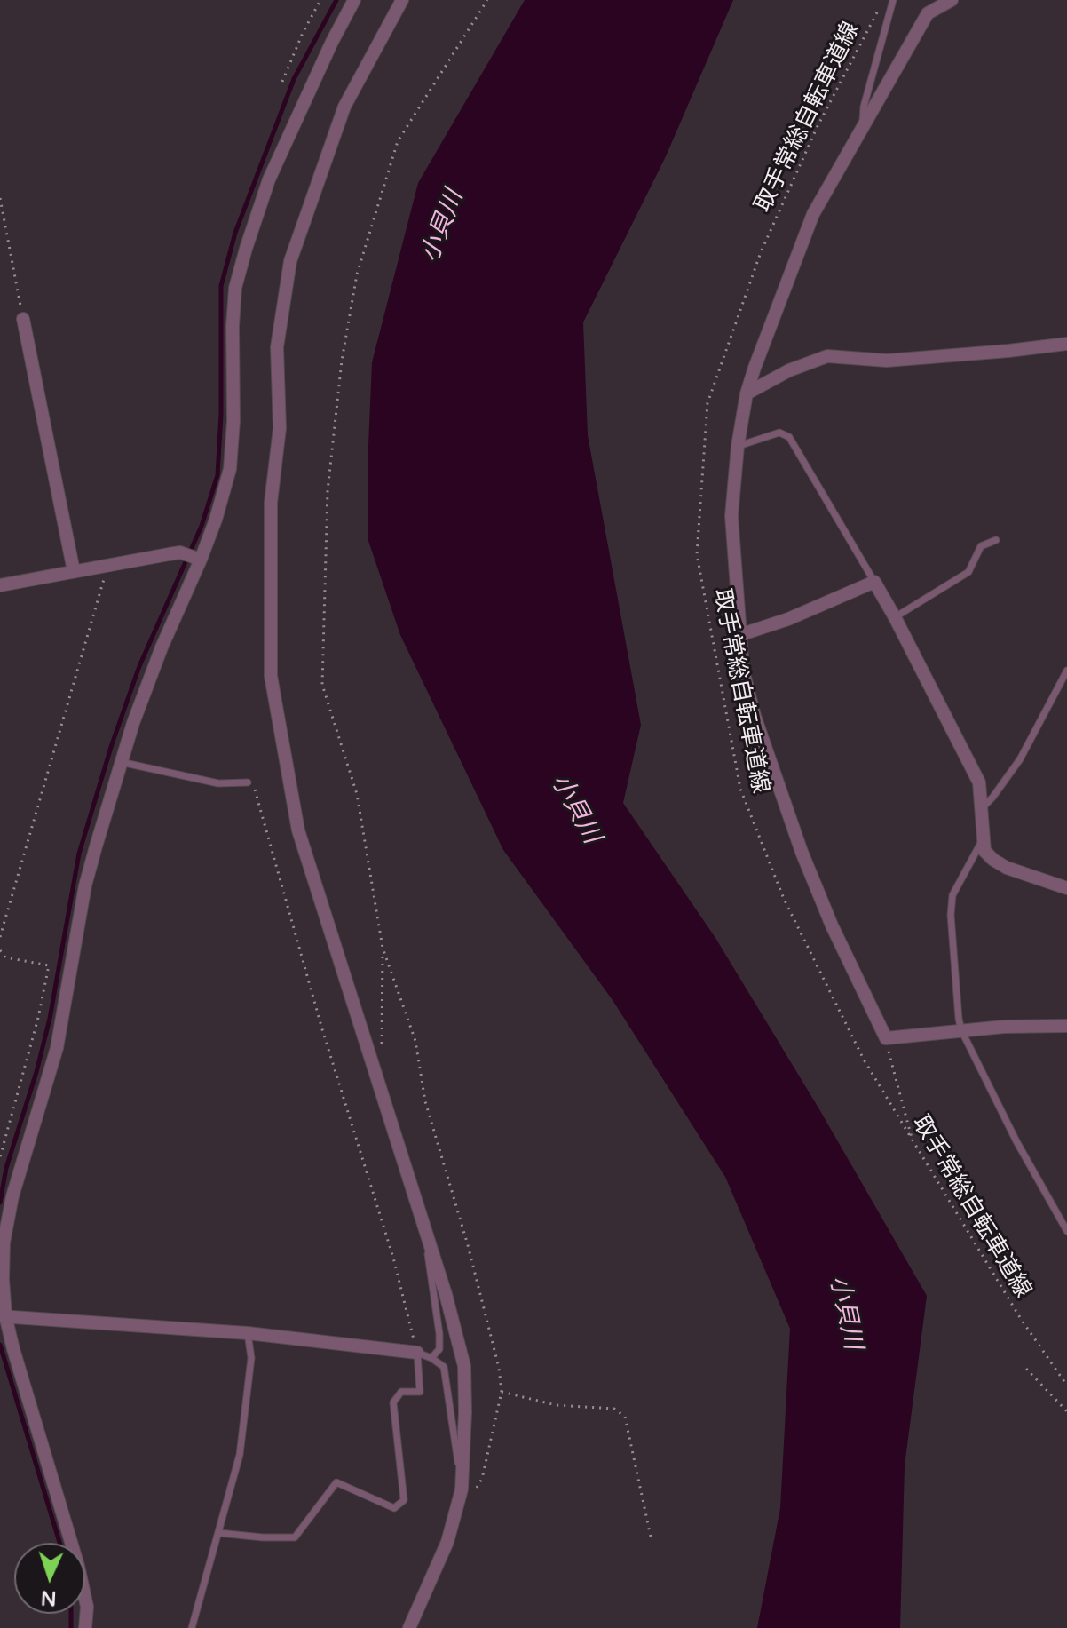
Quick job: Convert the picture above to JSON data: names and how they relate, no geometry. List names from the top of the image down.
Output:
{
  "streets": {
    "path": ["取手常総自転車道線"]
  },
  "water": ["小貝川"],
  "north": "bottom"
}
